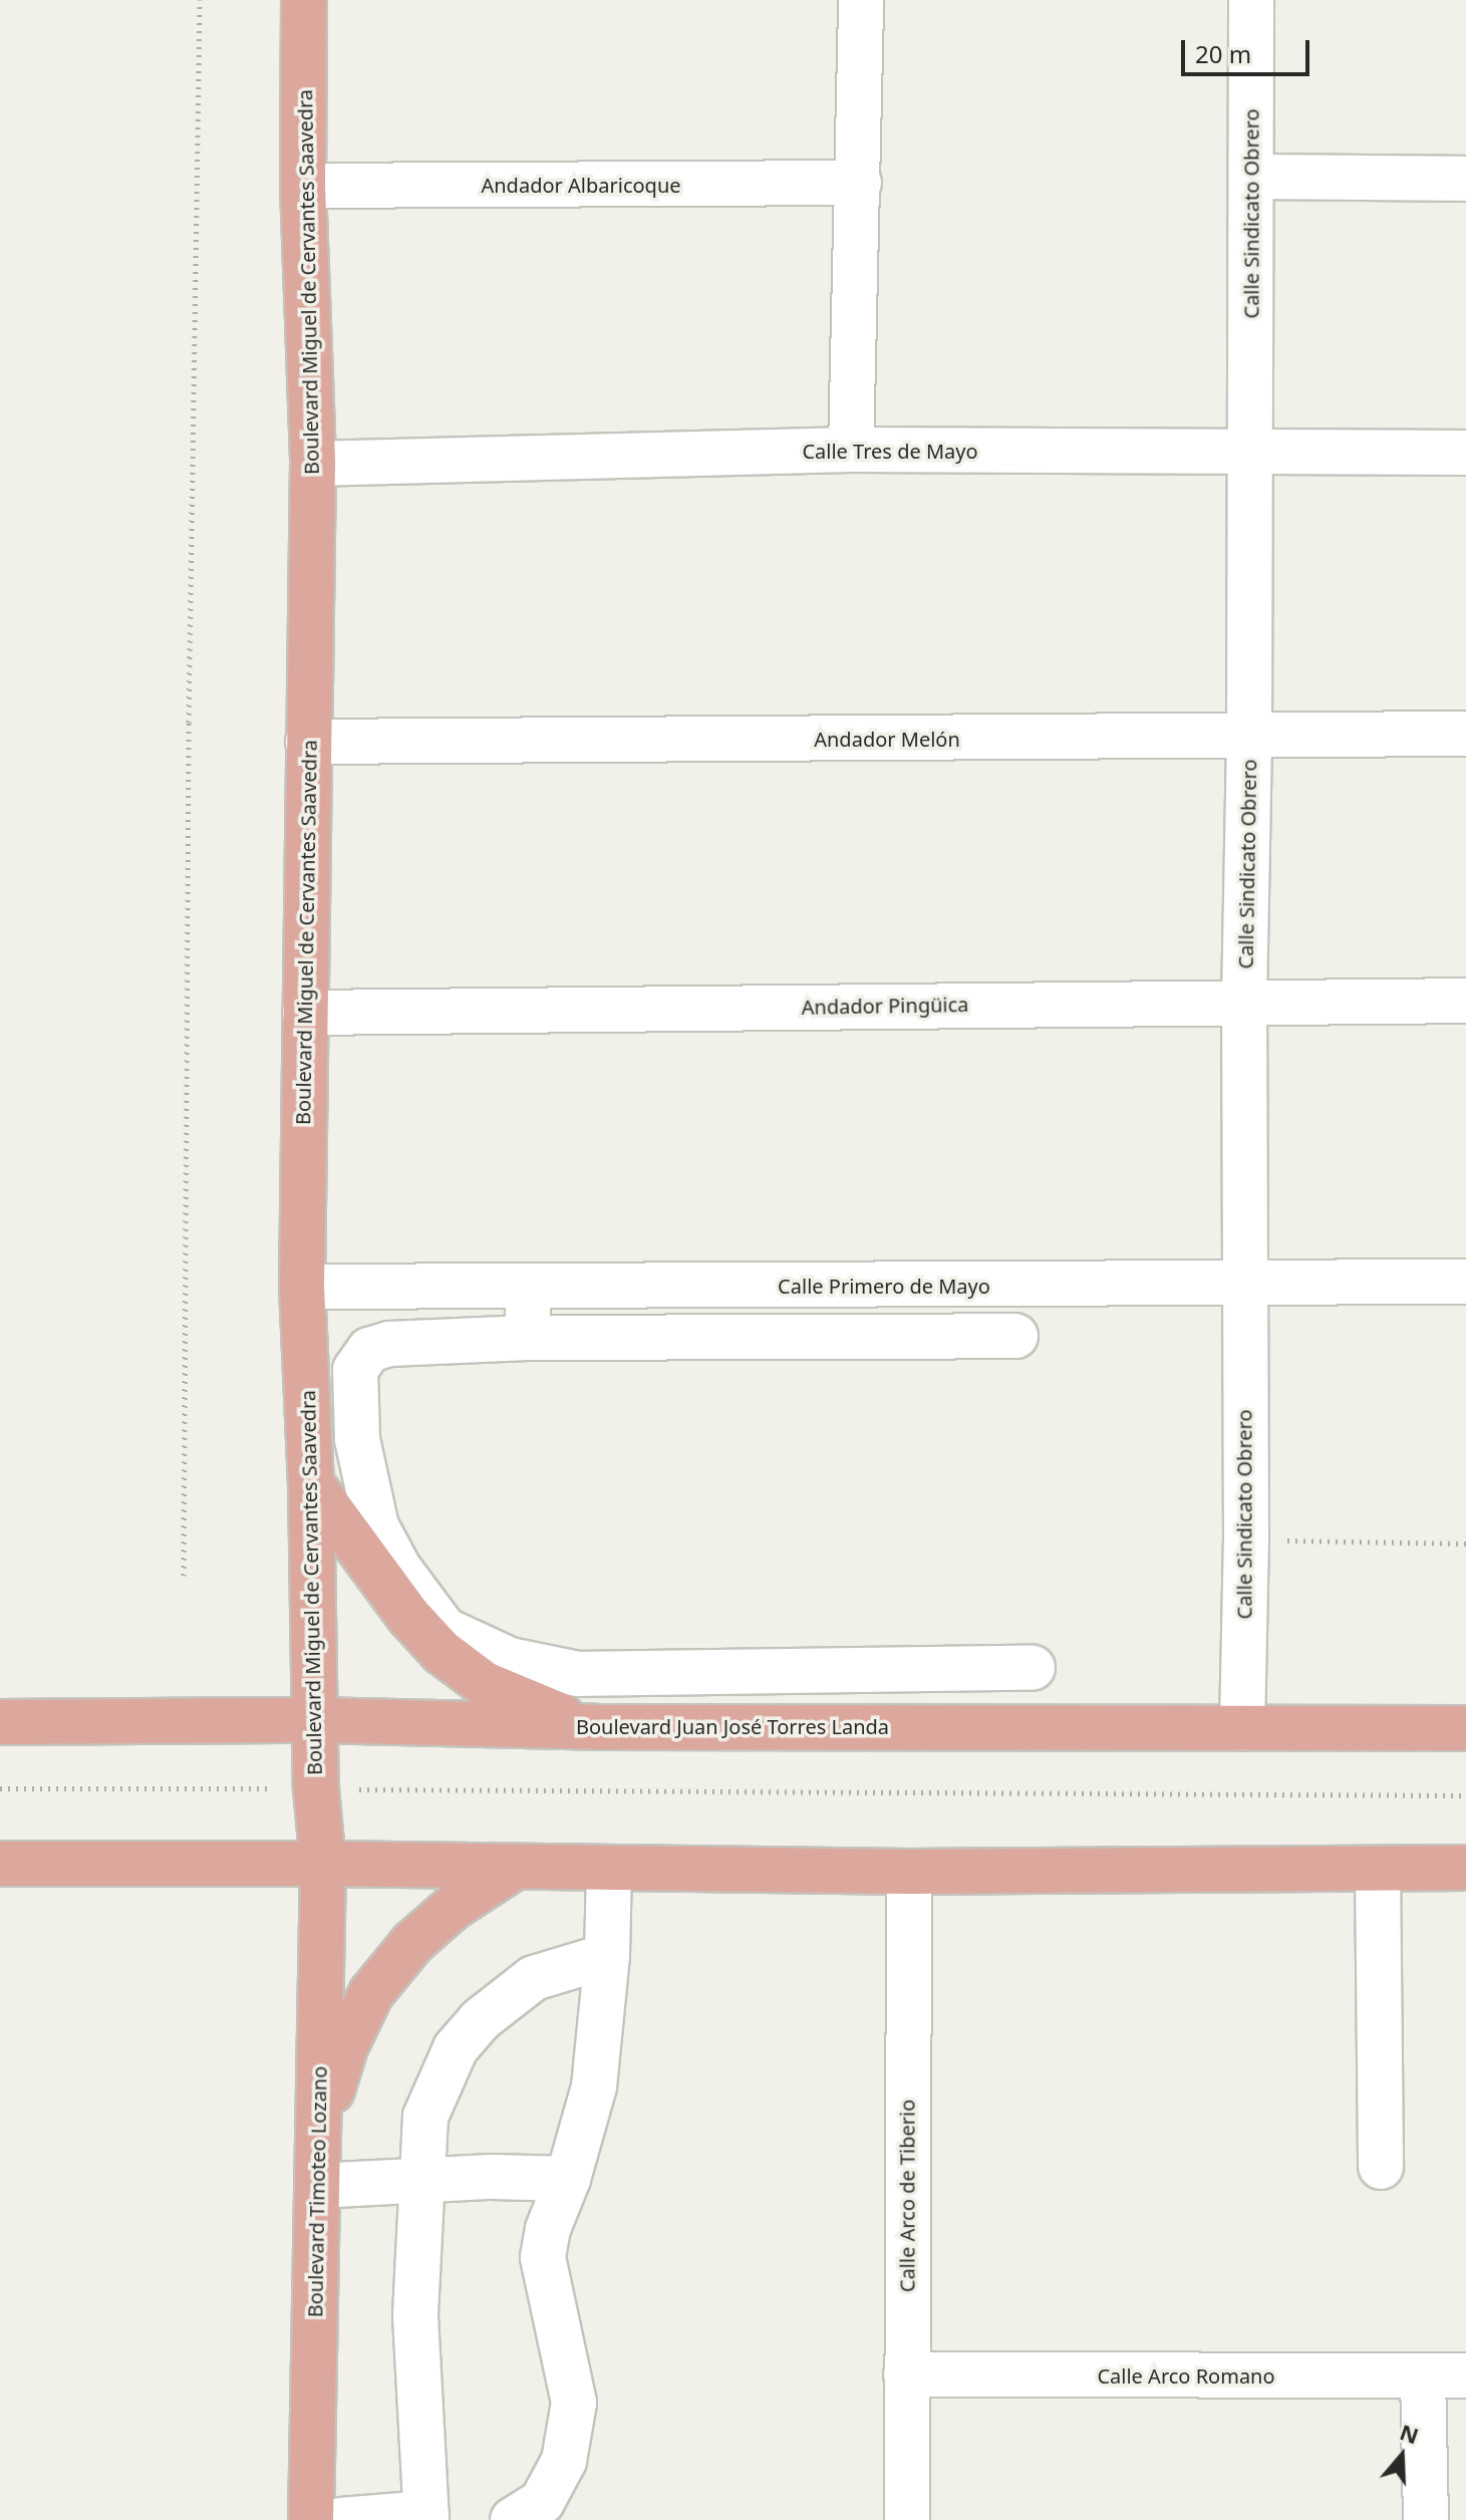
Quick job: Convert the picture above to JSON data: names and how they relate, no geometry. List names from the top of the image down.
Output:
{
  "streets": {
    "main road": ["Boulevard Miguel de Cervantes Saavedra", "Boulevard Juan José Torres Landa", "Boulevard Timoteo Lozano"],
    "street": [
      "Andador Albaricoque",
      "Calle Sindicato Obrero",
      "Calle Tres de Mayo",
      "Andador Melón",
      "Andador Pingüica",
      "Calle Primero de Mayo",
      "Calle Arco de Tiberio",
      "Calle Arco Romano"
    ]
  },
  "crossings": [
    ["Andador Albaricoque", "Boulevard Miguel de Cervantes Saavedra"],
    ["Calle Sindicato Obrero", "Calle Tres de Mayo"],
    ["Calle Sindicato Obrero", "Andador Melón"],
    ["Calle Sindicato Obrero", "Andador Pingüica"],
    ["Calle Sindicato Obrero", "Calle Primero de Mayo"],
    ["Calle Sindicato Obrero", "Boulevard Juan José Torres Landa"],
    ["Boulevard Miguel de Cervantes Saavedra", "Calle Tres de Mayo"],
    ["Boulevard Miguel de Cervantes Saavedra", "Andador Melón"],
    ["Boulevard Miguel de Cervantes Saavedra", "Andador Pingüica"],
    ["Boulevard Miguel de Cervantes Saavedra", "Calle Primero de Mayo"],
    ["Boulevard Miguel de Cervantes Saavedra", "Boulevard Juan José Torres Landa"],
    ["Boulevard Miguel de Cervantes Saavedra", "Boulevard Timoteo Lozano"],
    ["Calle Arco de Tiberio", "Calle Arco Romano"]
  ],
  "scale_bar": "20 m",
  "north": "top"
}
